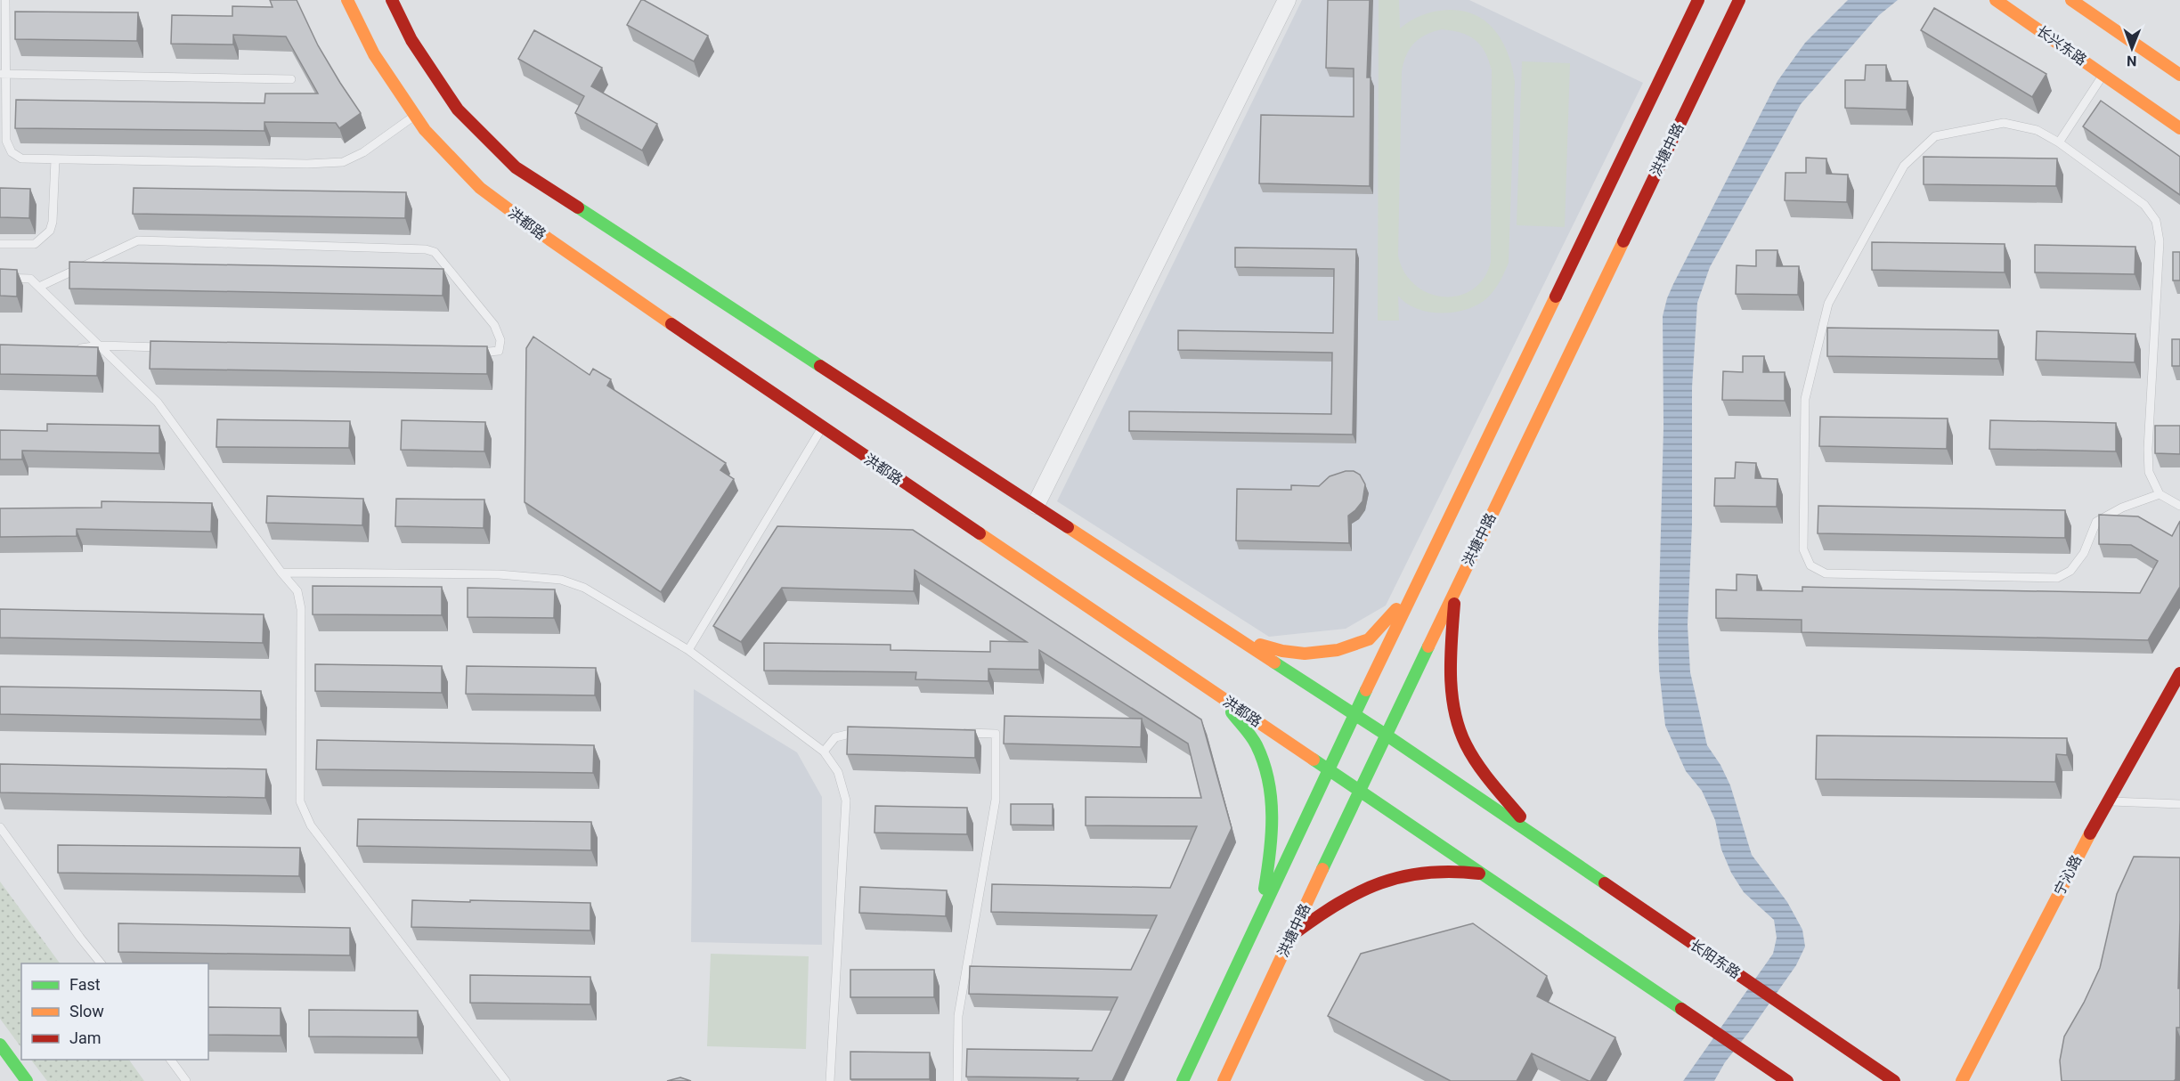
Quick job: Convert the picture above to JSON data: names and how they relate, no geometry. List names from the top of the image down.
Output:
{
  "streets": {
    "main road": [
      "长兴东路",
      "洪塘中路",
      "洪都路",
      "宁沁路",
      "长阳东路"
    ]
  },
  "crossings": [
    ["洪塘中路", "洪都路"]
  ],
  "legend": ["Fast", "Slow", "Jam"],
  "north": "bottom"
}
